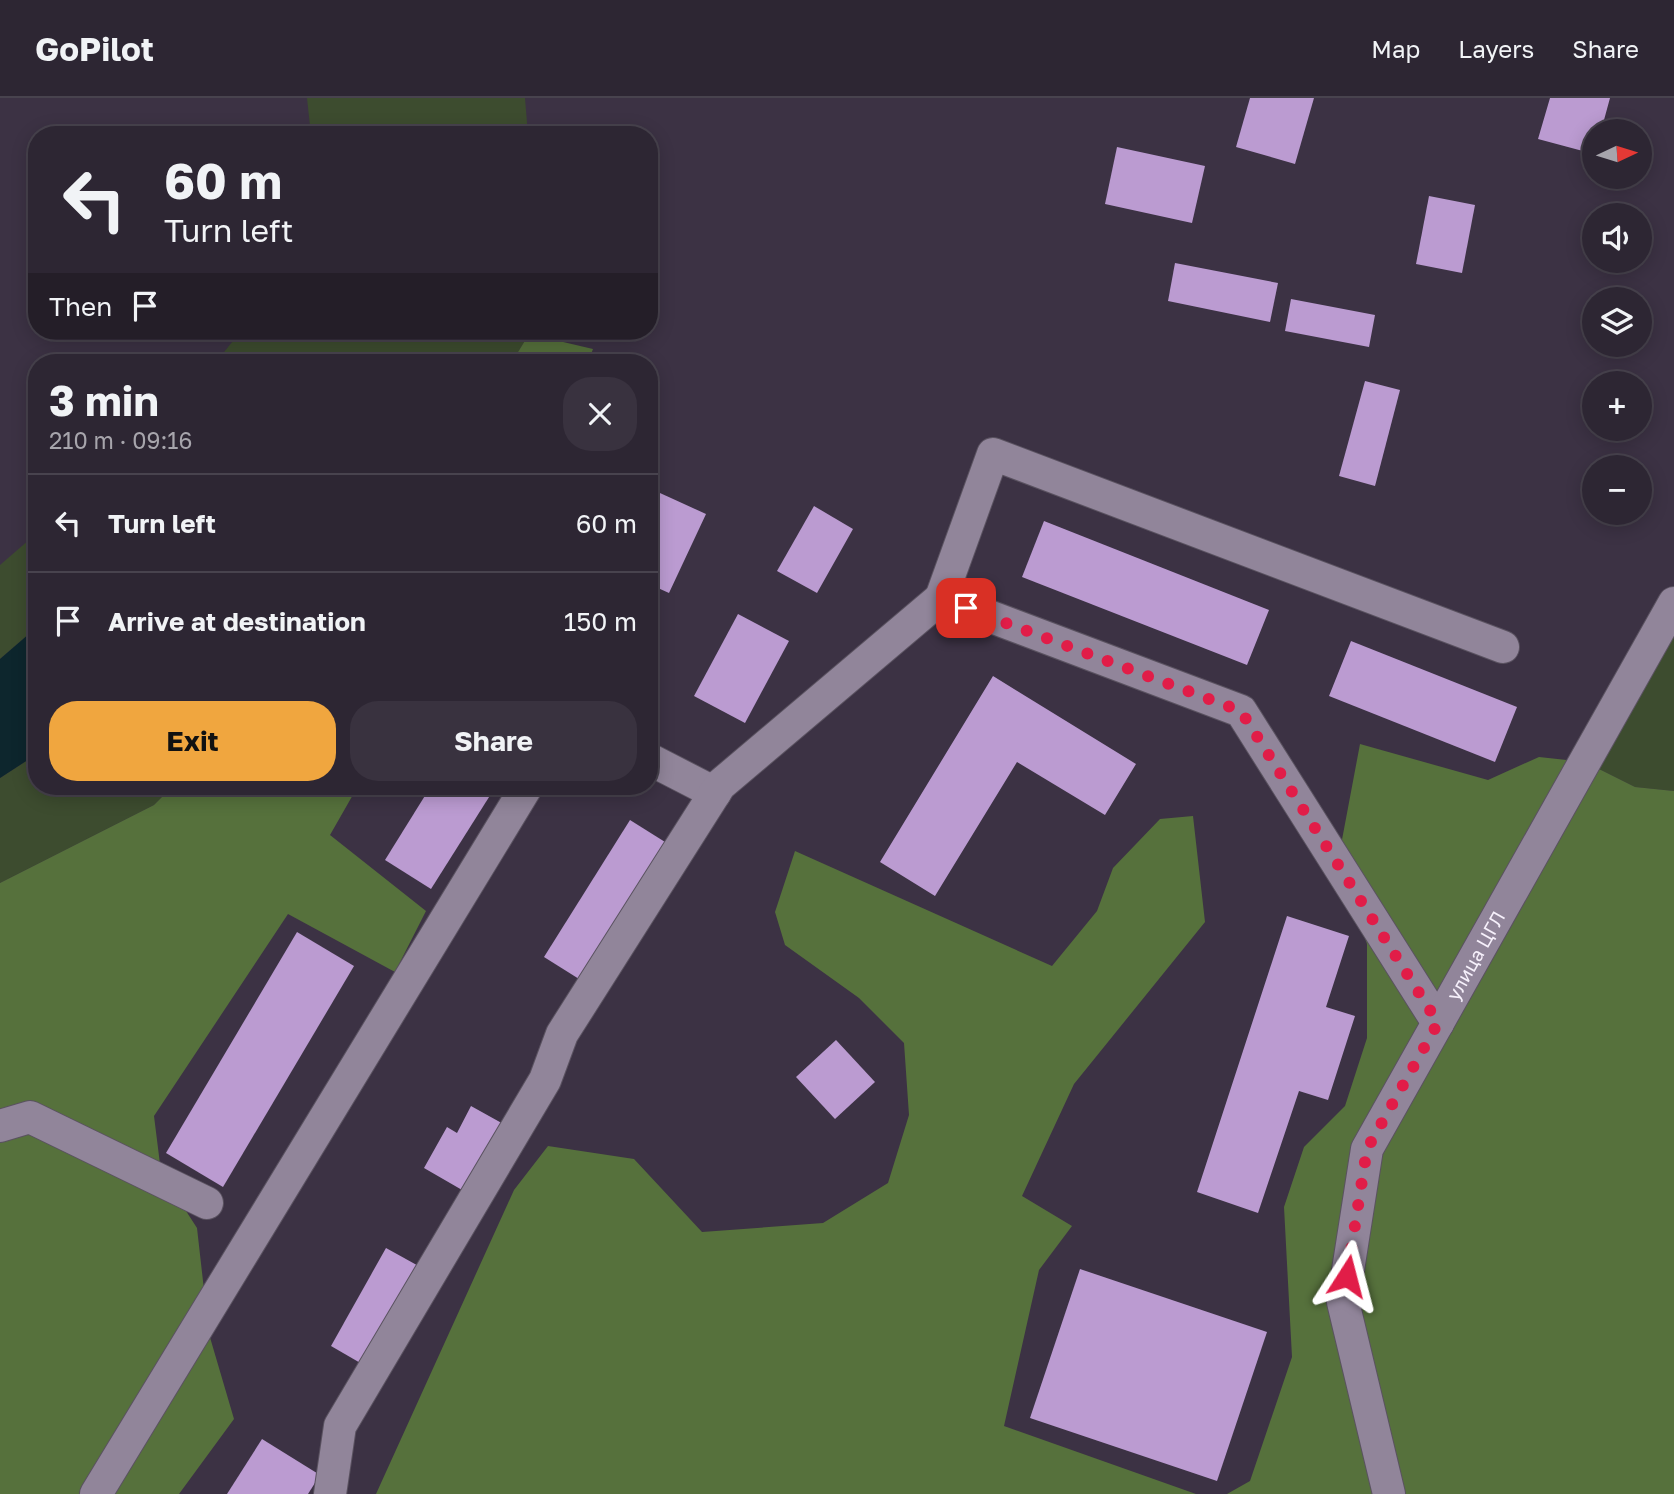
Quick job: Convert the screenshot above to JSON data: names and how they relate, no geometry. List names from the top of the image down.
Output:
{
  "streets": {
    "street": ["улица ЦГЛ"]
  },
  "north": "right",
  "page": {
    "header": "GoPilot",
    "nav": ["Map", "Layers", "Share"],
    "map_buttons": ["+", "−"],
    "turn": ["60 m", "Turn left"],
    "then": "Then",
    "heading": ["3 min", "210 m · 09:16"],
    "list": [
      {
        "name": "Turn left",
        "value": "60 m"
      },
      {
        "name": "Arrive at destination",
        "value": "150 m"
      }
    ],
    "buttons": ["Exit", "Share"]
  }
}
